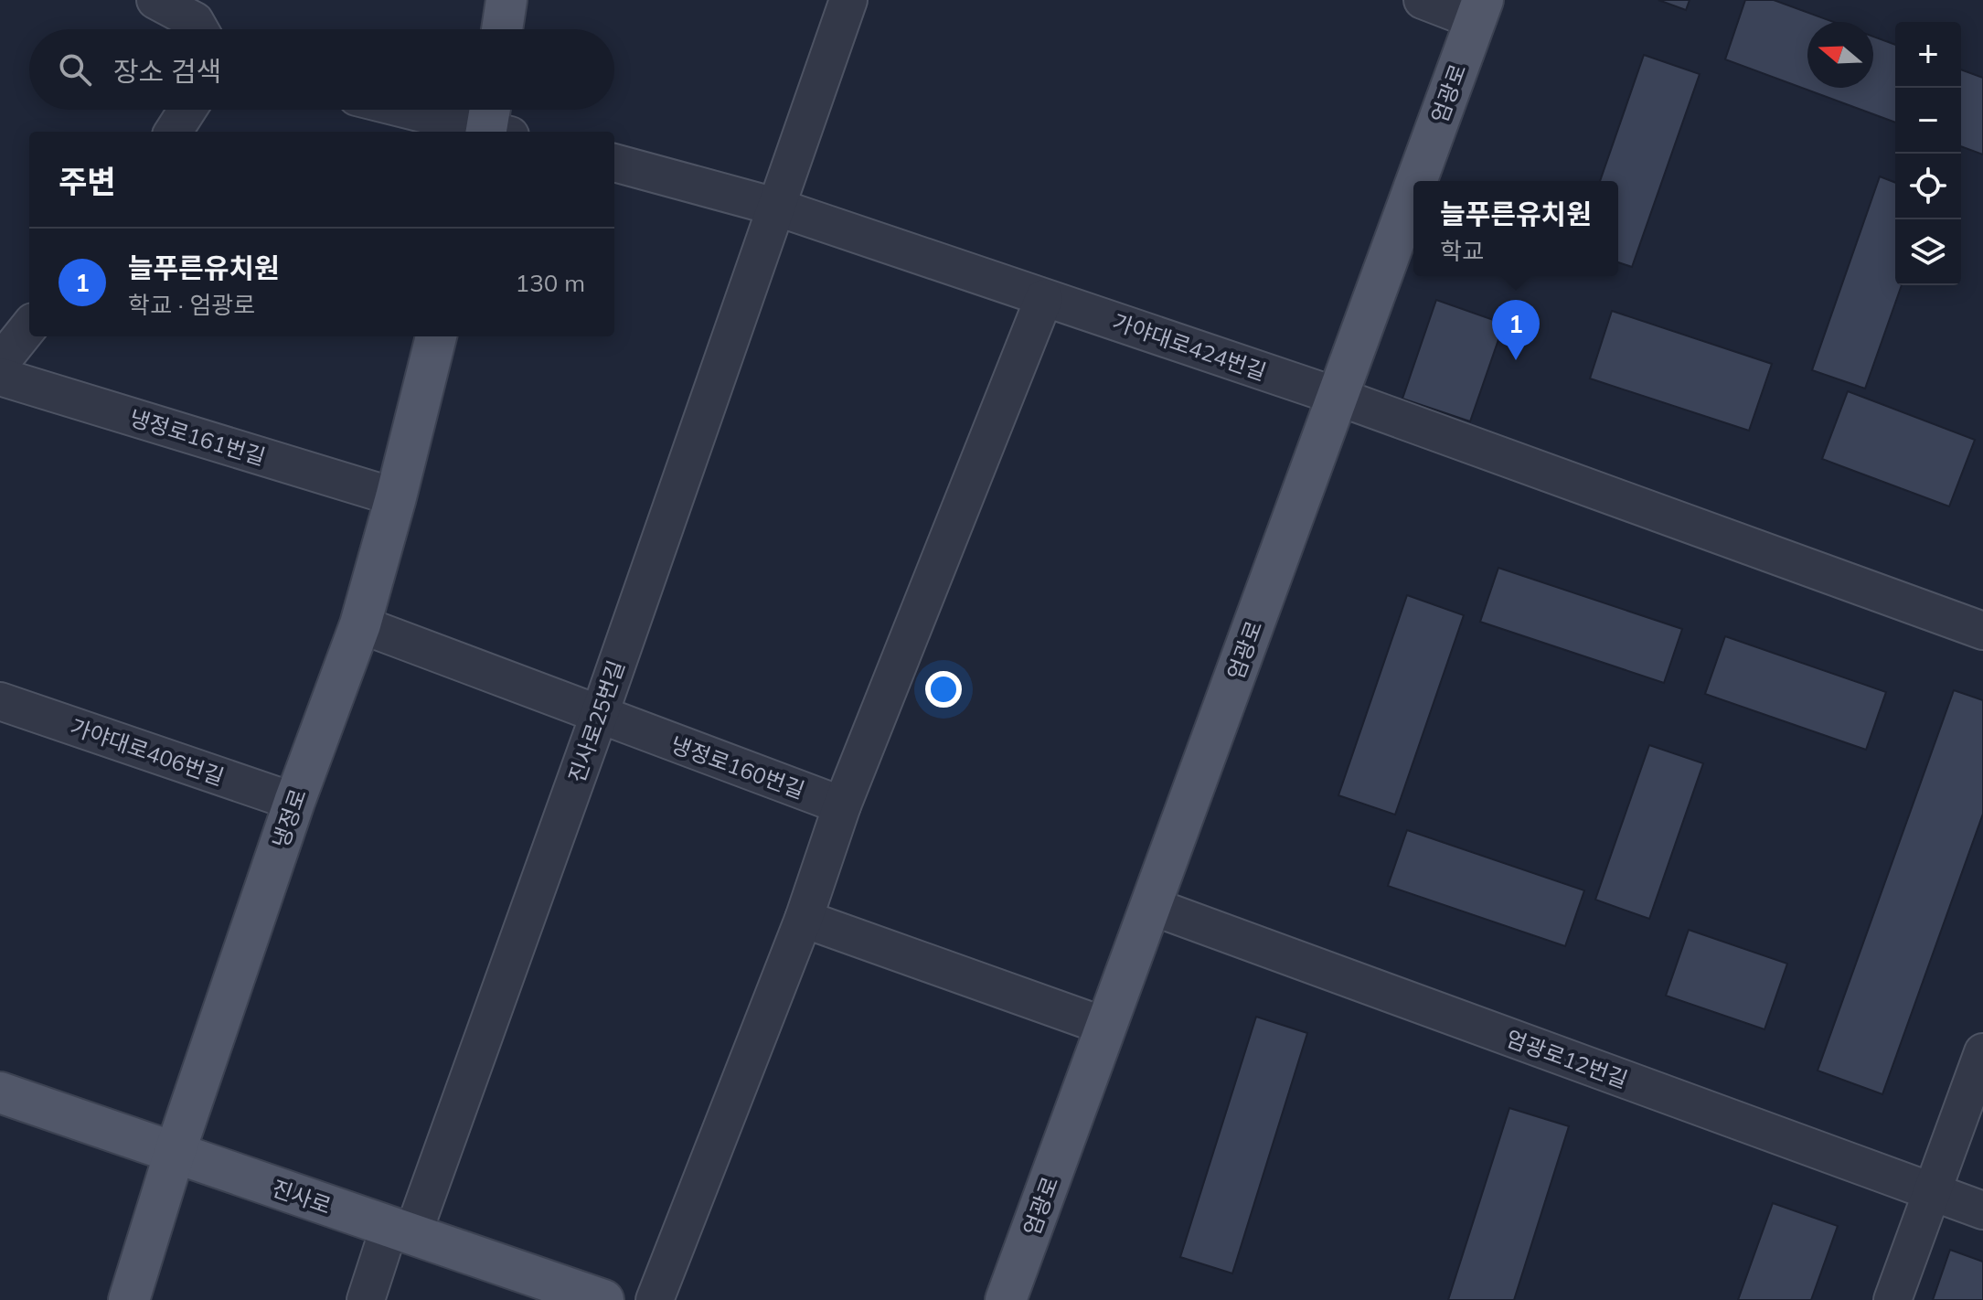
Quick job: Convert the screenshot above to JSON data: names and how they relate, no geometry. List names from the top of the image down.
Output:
{
  "streets": {
    "main road": ["엄광로", "냉정로", "진사로"],
    "street": [
      "가야대로424번길",
      "냉정로161번길",
      "진사로25번길",
      "가야대로406번길",
      "냉정로160번길",
      "엄광로12번길"
    ]
  },
  "crossings": [
    ["엄광로", "가야대로424번길"],
    ["엄광로", "엄광로12번길"],
    ["가야대로424번길", "진사로25번길"],
    ["냉정로161번길", "냉정로"],
    ["진사로25번길", "냉정로160번길"],
    ["진사로25번길", "진사로"],
    ["가야대로406번길", "냉정로"],
    ["냉정로160번길", "냉정로"],
    ["냉정로", "진사로"]
  ],
  "north": "left",
  "page": {
    "map_buttons": ["+", "−"],
    "search": "장소 검색",
    "heading": "주변",
    "popup": ["늘푸른유치원", "학교"],
    "list": [
      {
        "mark": "1",
        "name": "늘푸른유치원",
        "note": "학교 · 엄광로",
        "value": "130 m"
      }
    ],
    "pins": "1"
  }
}
